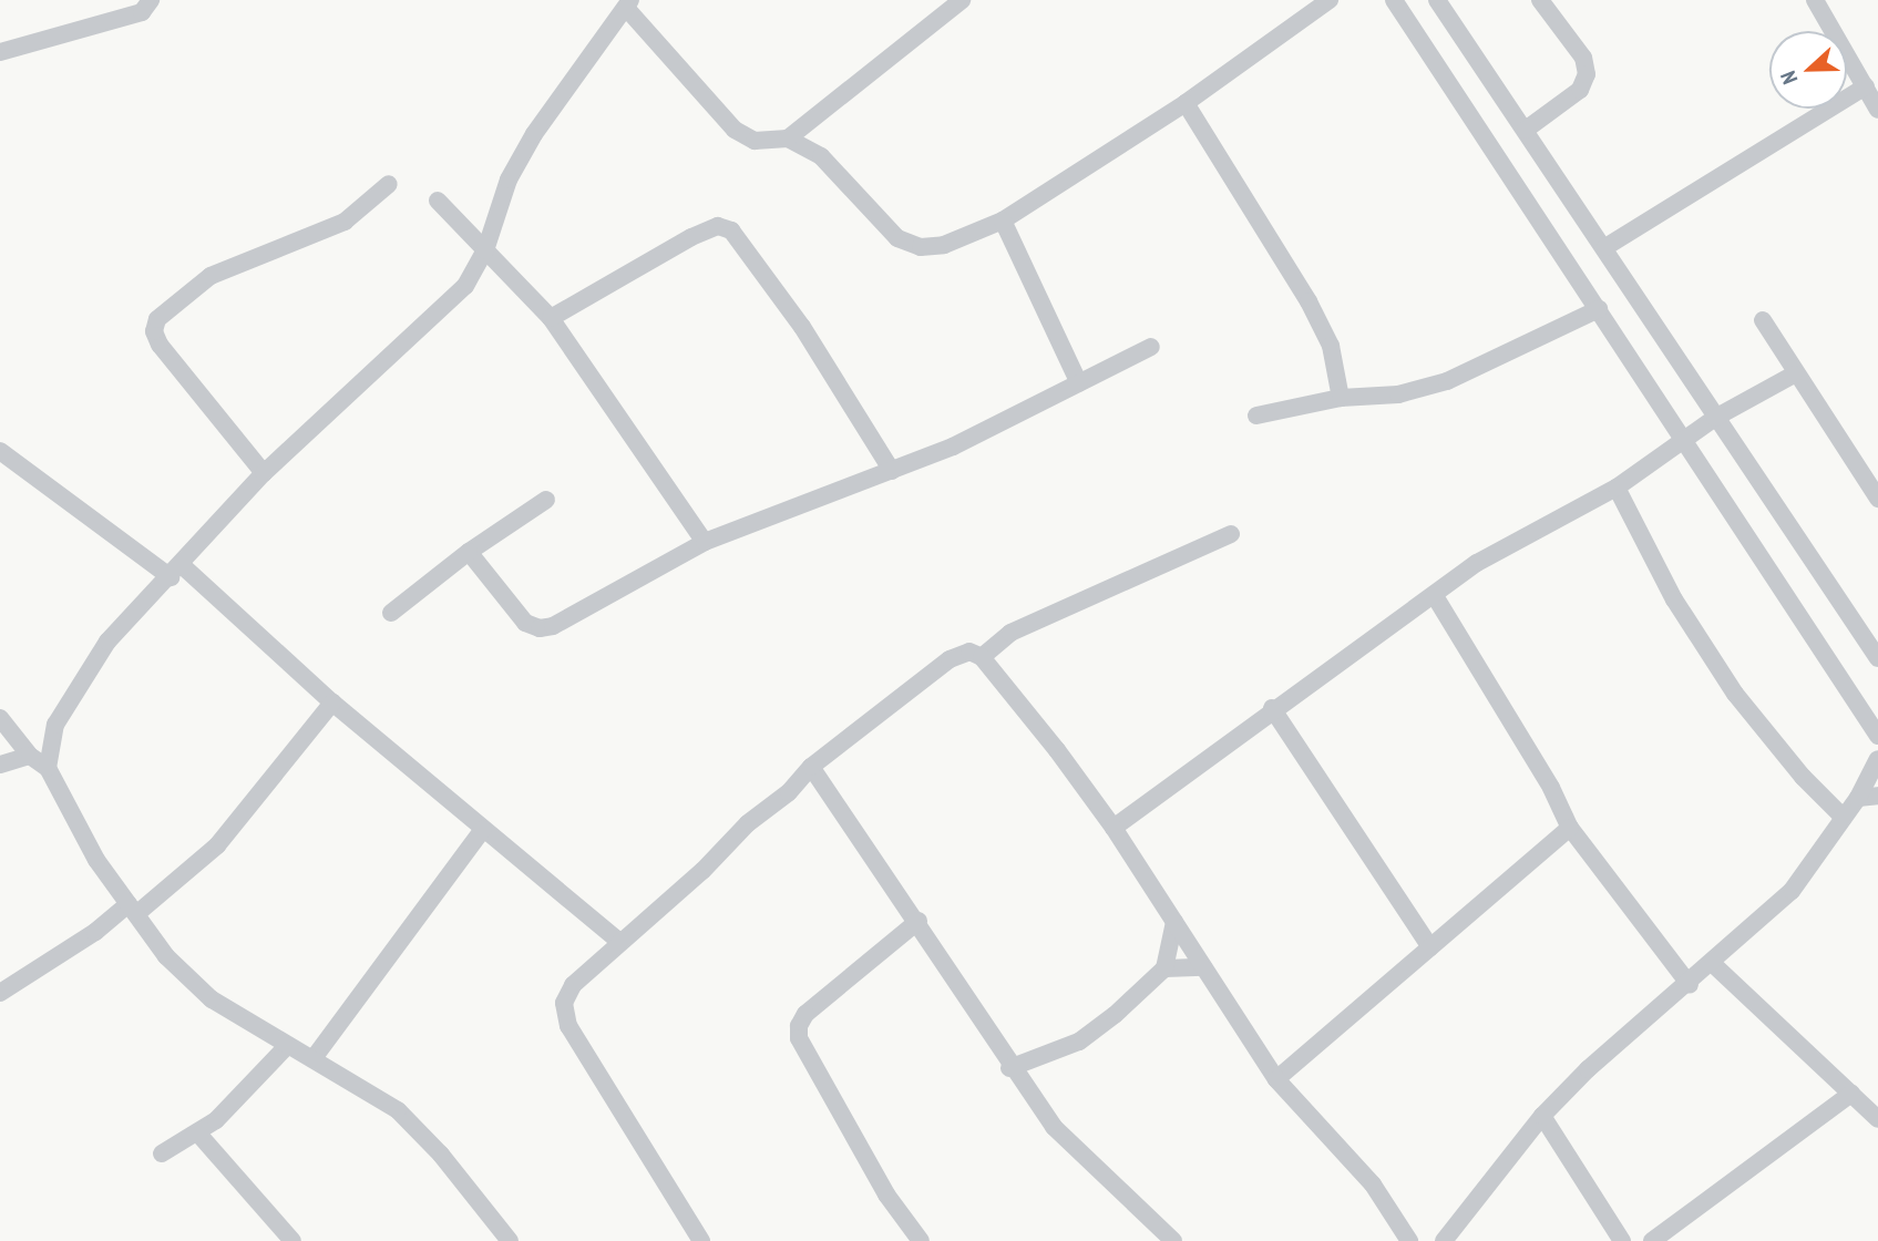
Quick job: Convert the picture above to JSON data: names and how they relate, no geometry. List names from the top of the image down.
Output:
{
  "north": "left"
}
